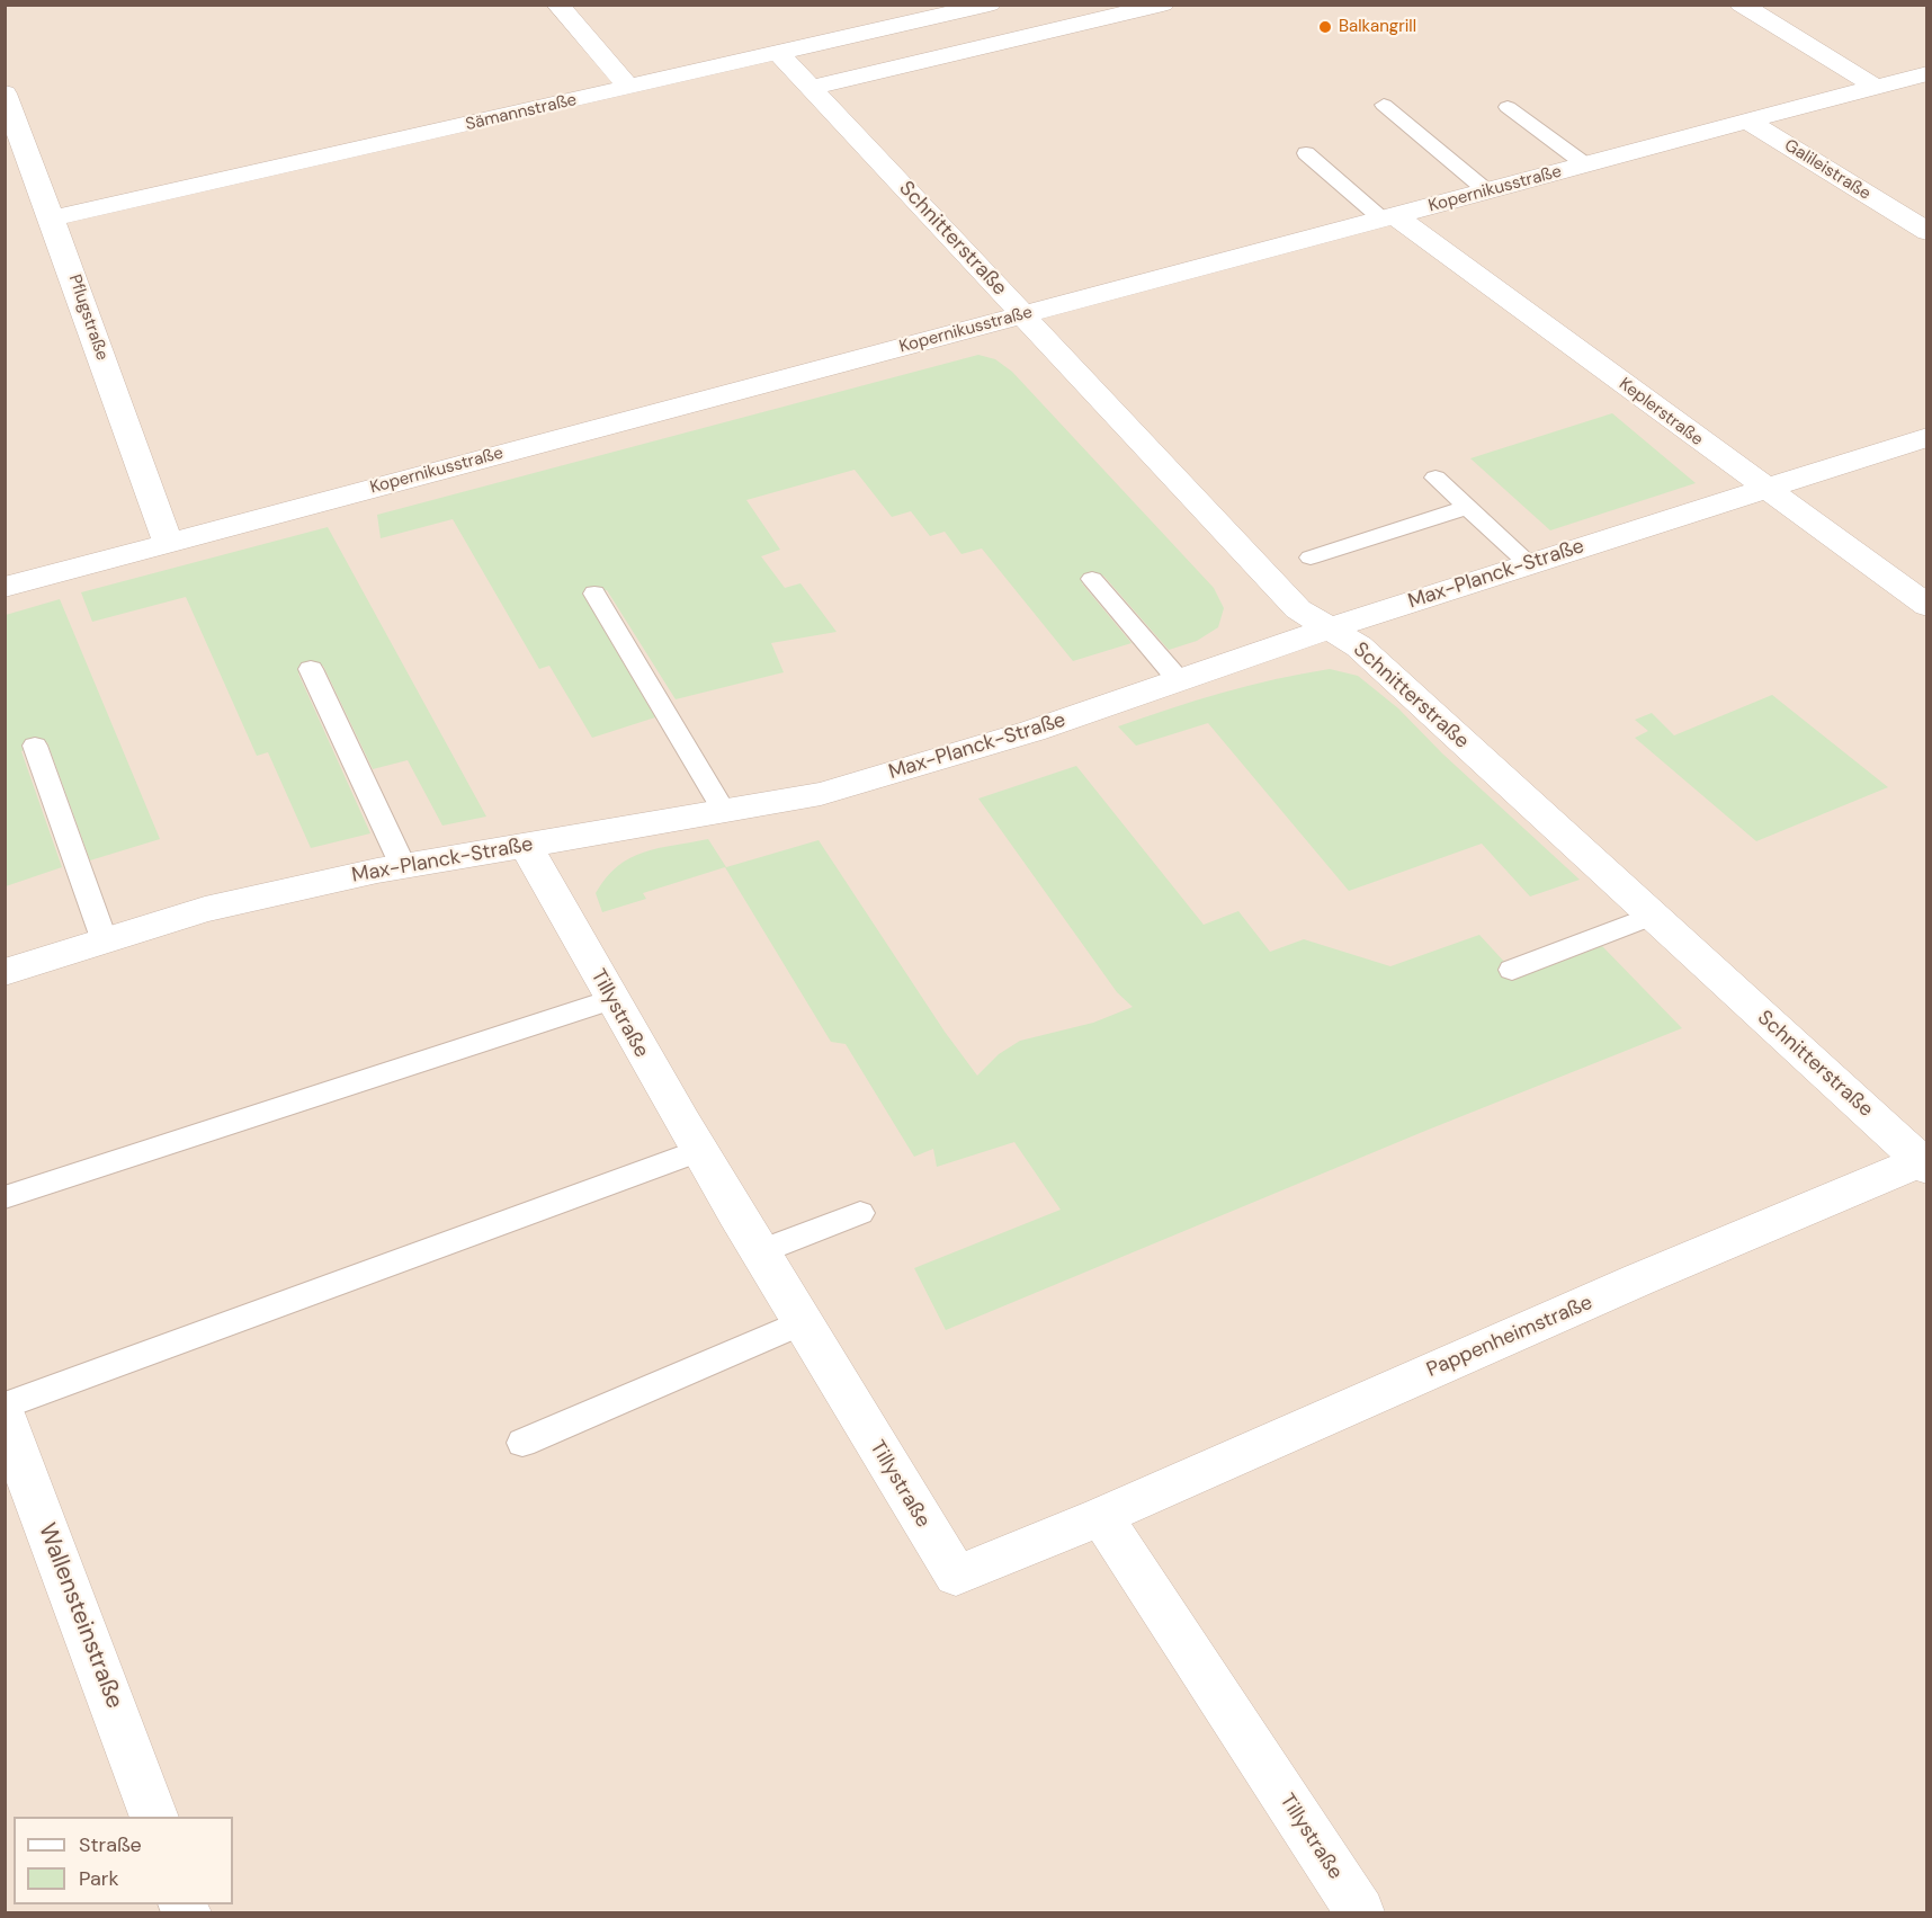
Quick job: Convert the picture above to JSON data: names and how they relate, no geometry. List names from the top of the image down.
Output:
{
  "streets": {
    "street": [
      "Sämannstraße",
      "Galileistraße",
      "Kopernikusstraße",
      "Schnitterstraße",
      "Pflugstraße",
      "Keplerstraße",
      "Max-Planck-Straße",
      "Tillystraße",
      "Pappenheimstraße",
      "Wallensteinstraße"
    ]
  },
  "crossings": [
    ["Sämannstraße", "Schnitterstraße"],
    ["Sämannstraße", "Pflugstraße"],
    ["Galileistraße", "Kopernikusstraße"],
    ["Kopernikusstraße", "Schnitterstraße"],
    ["Kopernikusstraße", "Pflugstraße"],
    ["Kopernikusstraße", "Keplerstraße"],
    ["Schnitterstraße", "Max-Planck-Straße"],
    ["Schnitterstraße", "Pappenheimstraße"],
    ["Keplerstraße", "Max-Planck-Straße"],
    ["Max-Planck-Straße", "Tillystraße"],
    ["Tillystraße", "Pappenheimstraße"]
  ],
  "places": ["Balkangrill"],
  "legend": ["Straße", "Park"]
}
